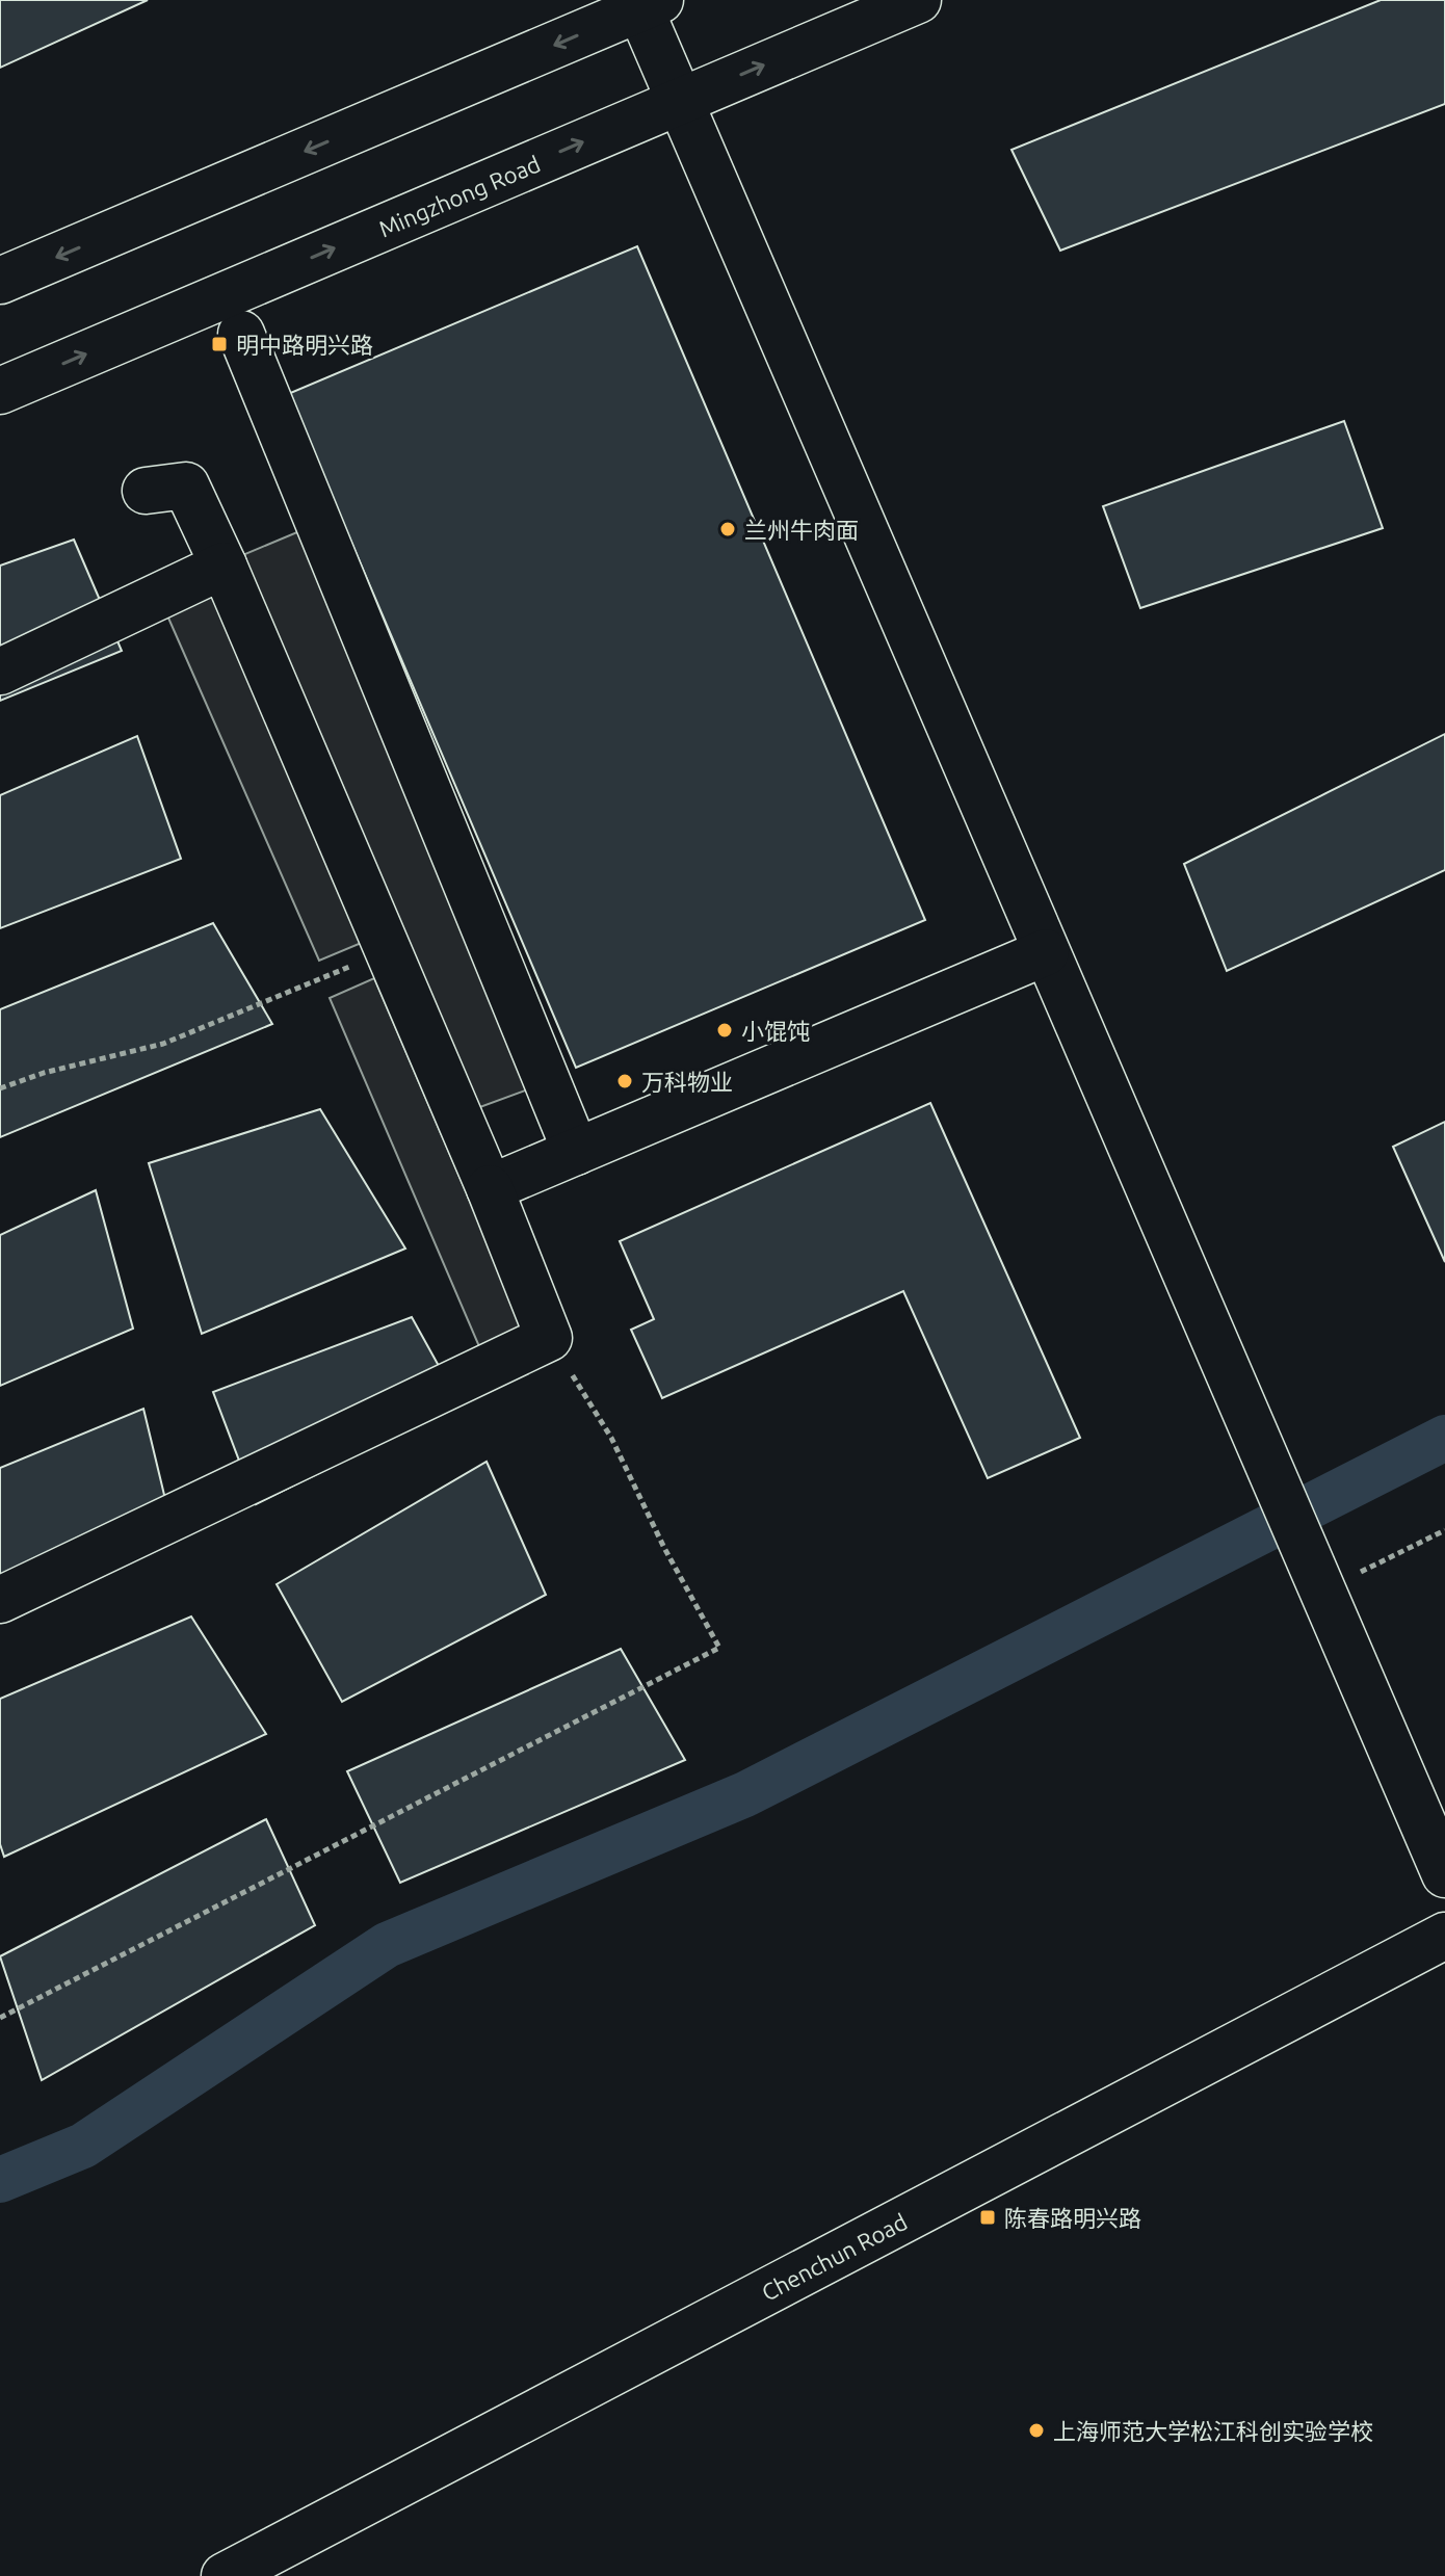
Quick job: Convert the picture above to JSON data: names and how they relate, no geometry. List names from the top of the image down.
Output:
{
  "streets": {
    "street": ["Mingzhong Road", "Chenchun Road"]
  },
  "places": {
    "transit": ["明中路明兴路", "陈春路明兴路"],
    "other": [
      "兰州牛肉面",
      "小馄饨",
      "万科物业",
      "上海师范大学松江科创实验学校"
    ]
  }
}
